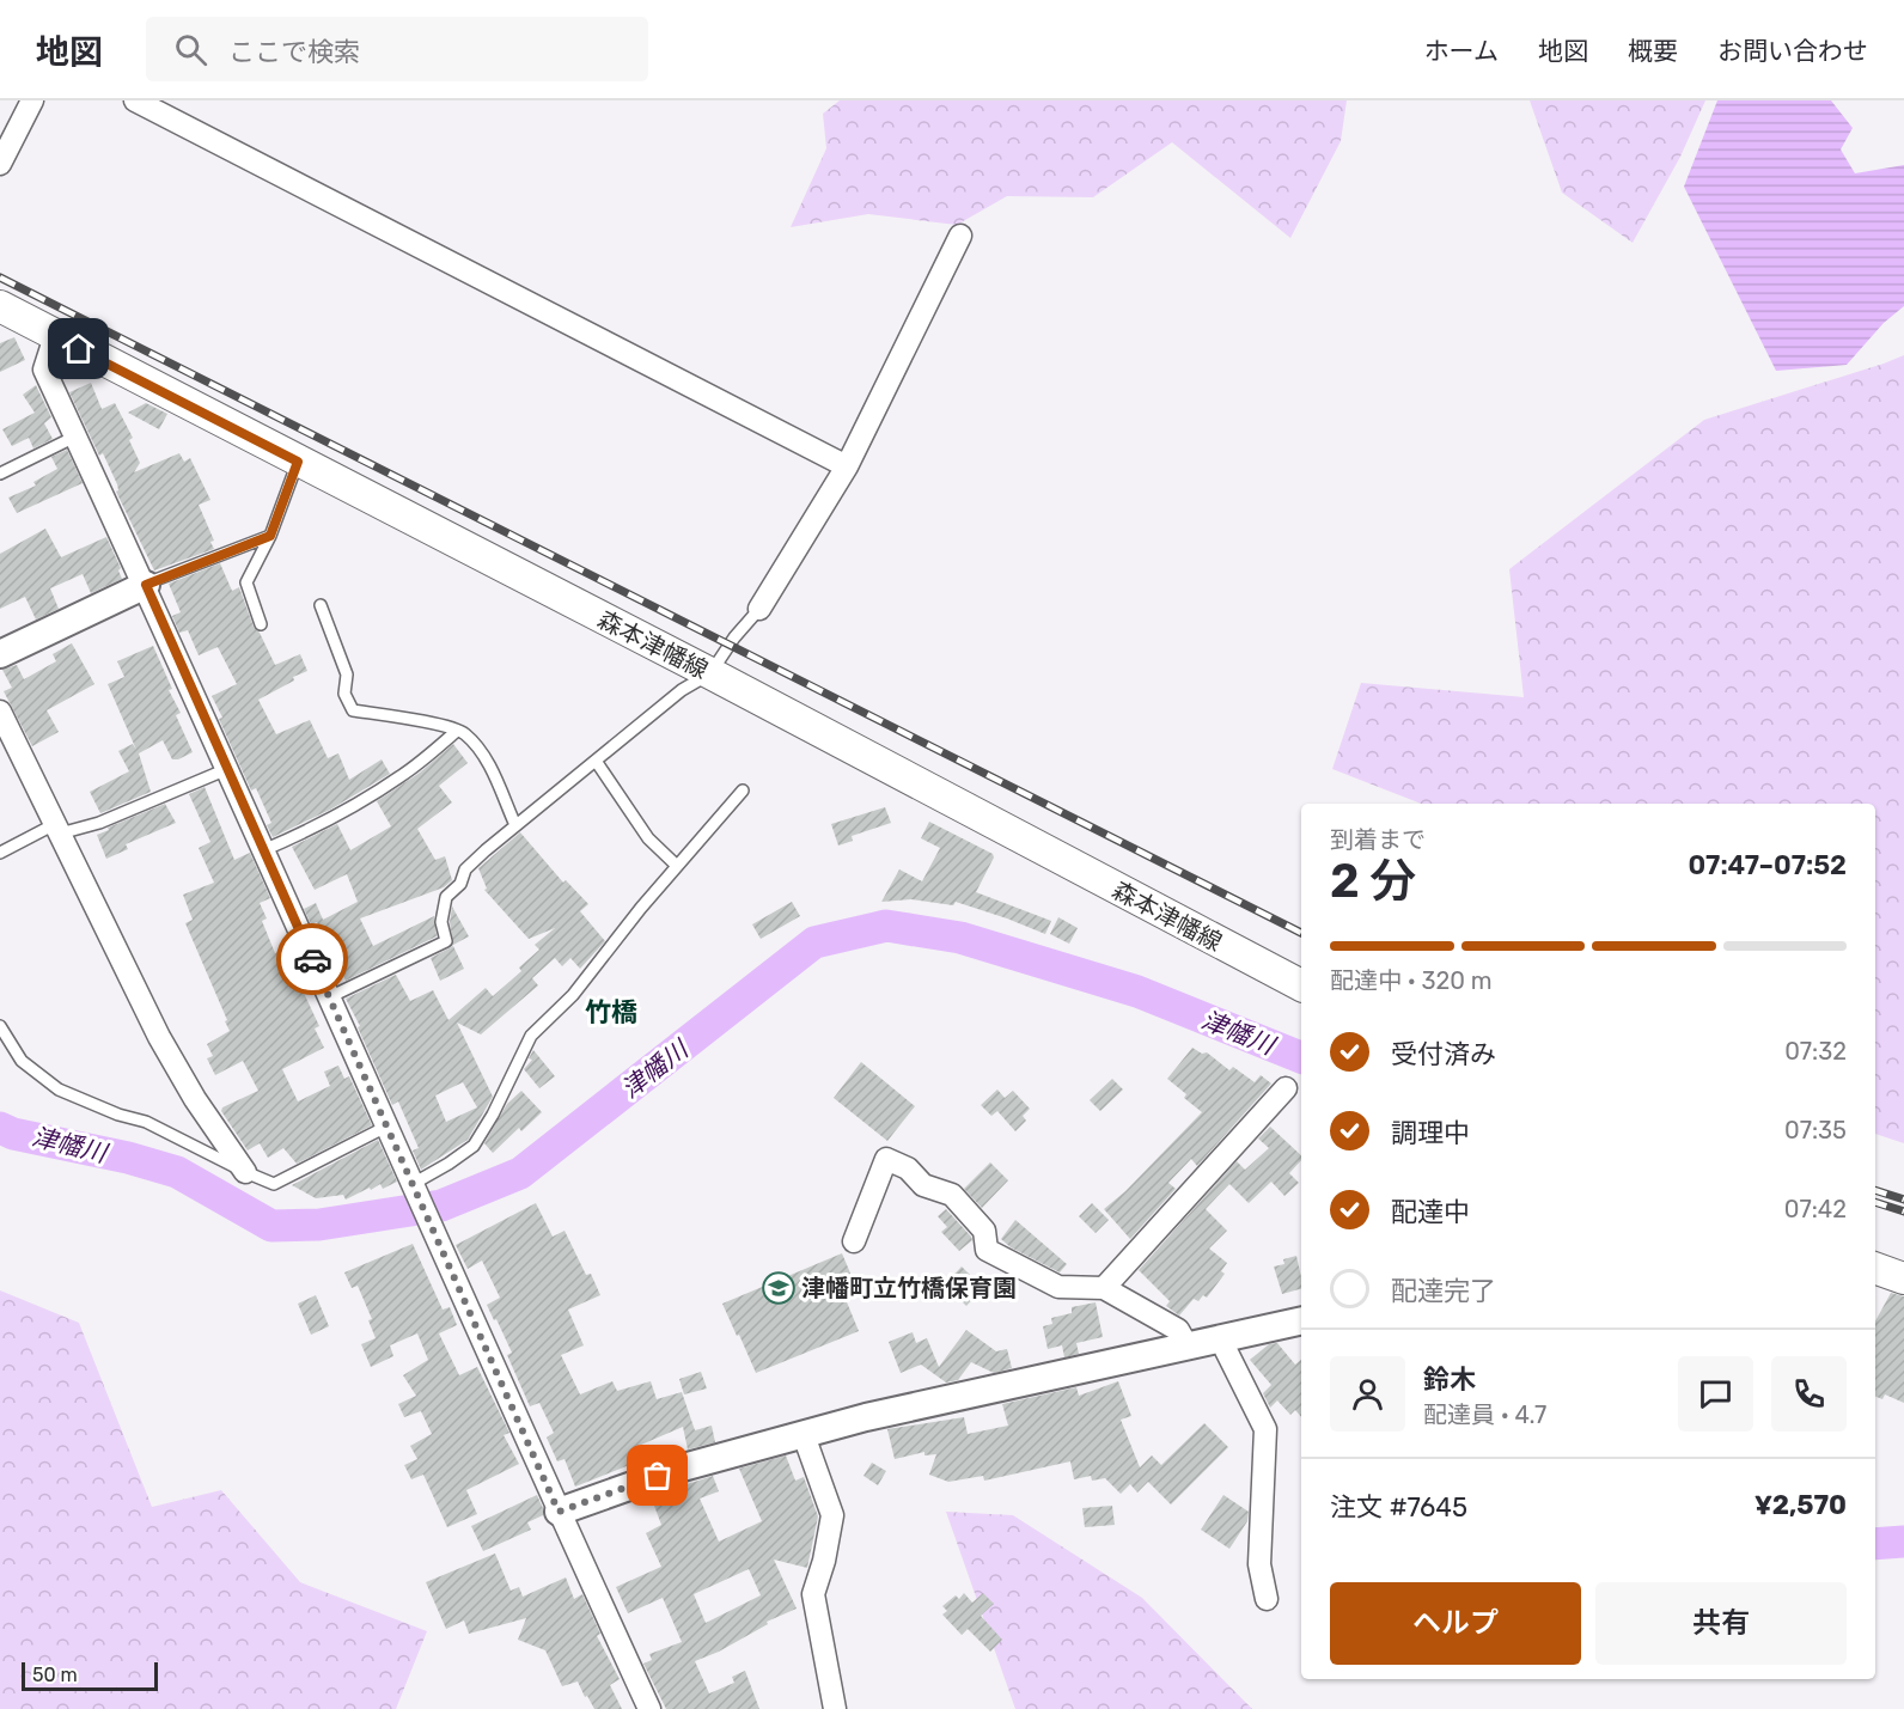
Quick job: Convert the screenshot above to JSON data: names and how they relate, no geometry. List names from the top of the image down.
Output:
{
  "streets": {
    "main road": ["森本津幡線"]
  },
  "districts": ["竹橋"],
  "water": ["津幡川"],
  "places": {
    "school or university": ["津幡町立竹橋保育園"]
  },
  "scale_bar": "50 m",
  "page": {
    "header": "地図",
    "search": "ここで検索",
    "nav": [
      "ホーム",
      "地図",
      "概要",
      "お問い合わせ"
    ],
    "heading": ["2 分", "到着まで", "07:47–07:52"],
    "panel": [
      "鈴木",
      "配達員 · 4.7",
      "注文 #7645",
      "¥2,570"
    ],
    "bar": "配達中 · 320 m",
    "list": [
      ["受付済み", "07:32"],
      ["調理中", "07:35"],
      ["配達中", "07:42"],
      "配達完了"
    ],
    "buttons": ["ヘルプ", "共有"],
    "scale": "50 m"
  }
}
